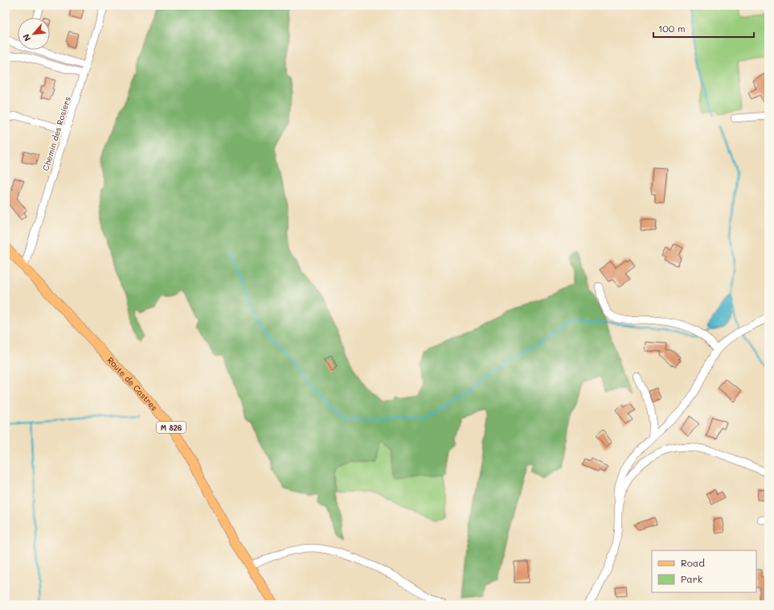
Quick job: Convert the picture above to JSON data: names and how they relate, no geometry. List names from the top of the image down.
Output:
{
  "streets": {
    "main road": ["Route de Castres", "M 826"],
    "street": ["Chemin des Rosiers"]
  },
  "crossings": [
    ["Chemin des Rosiers", "Route de Castres"]
  ],
  "legend": ["Road", "Park"],
  "scale_bar": "100 m",
  "north": "bottom left"
}
